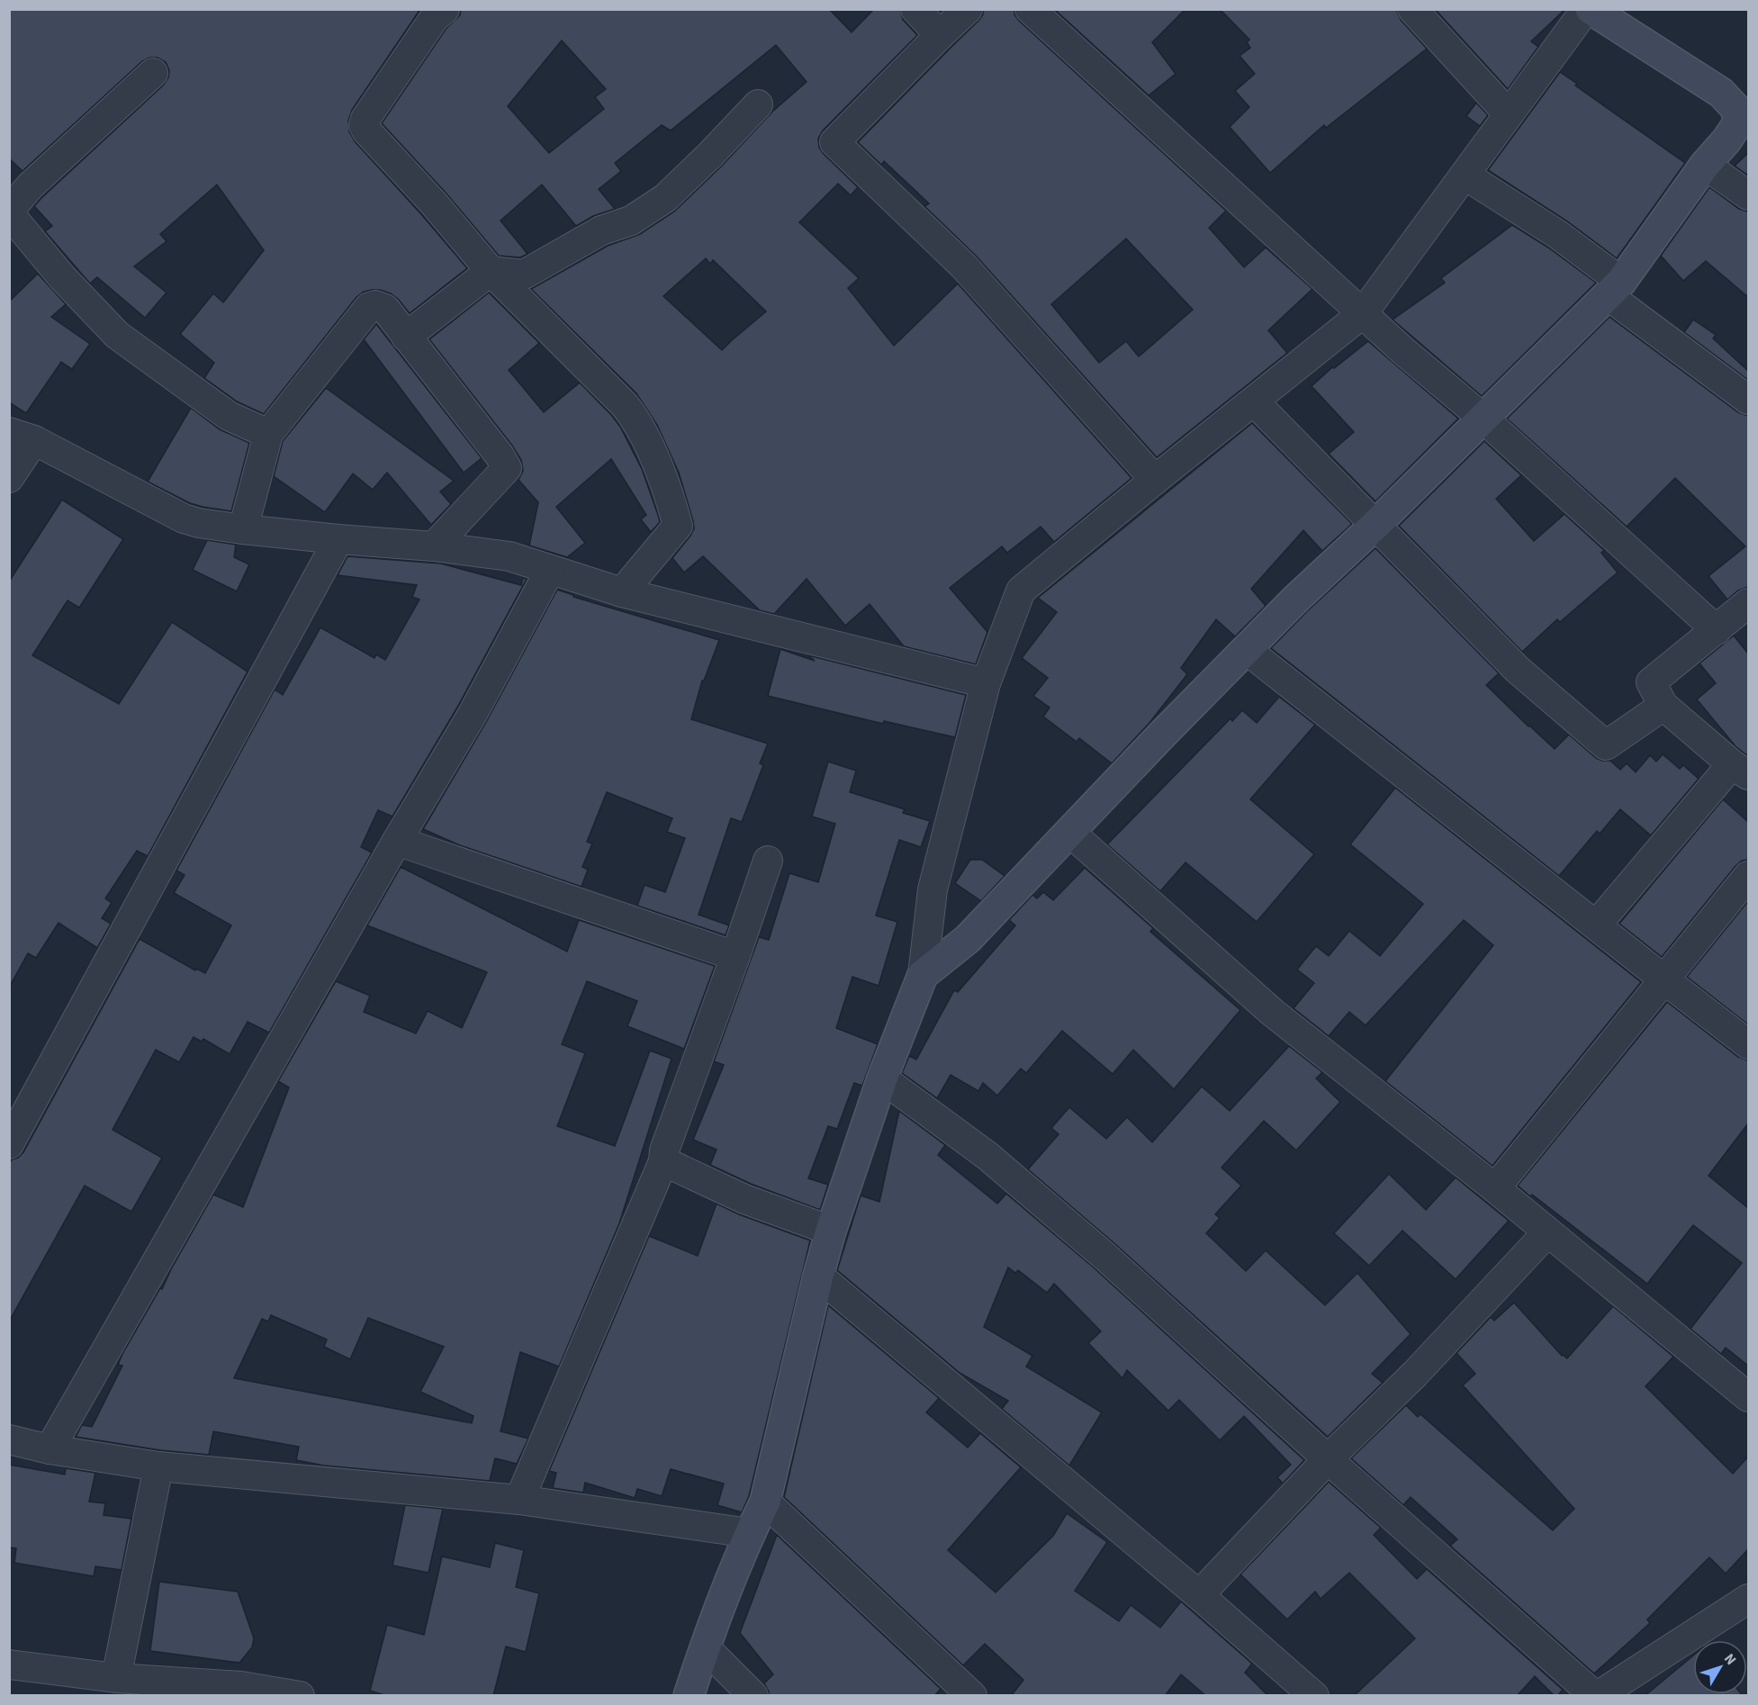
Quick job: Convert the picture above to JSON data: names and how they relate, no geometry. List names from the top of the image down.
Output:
{
  "north": "top right"
}
